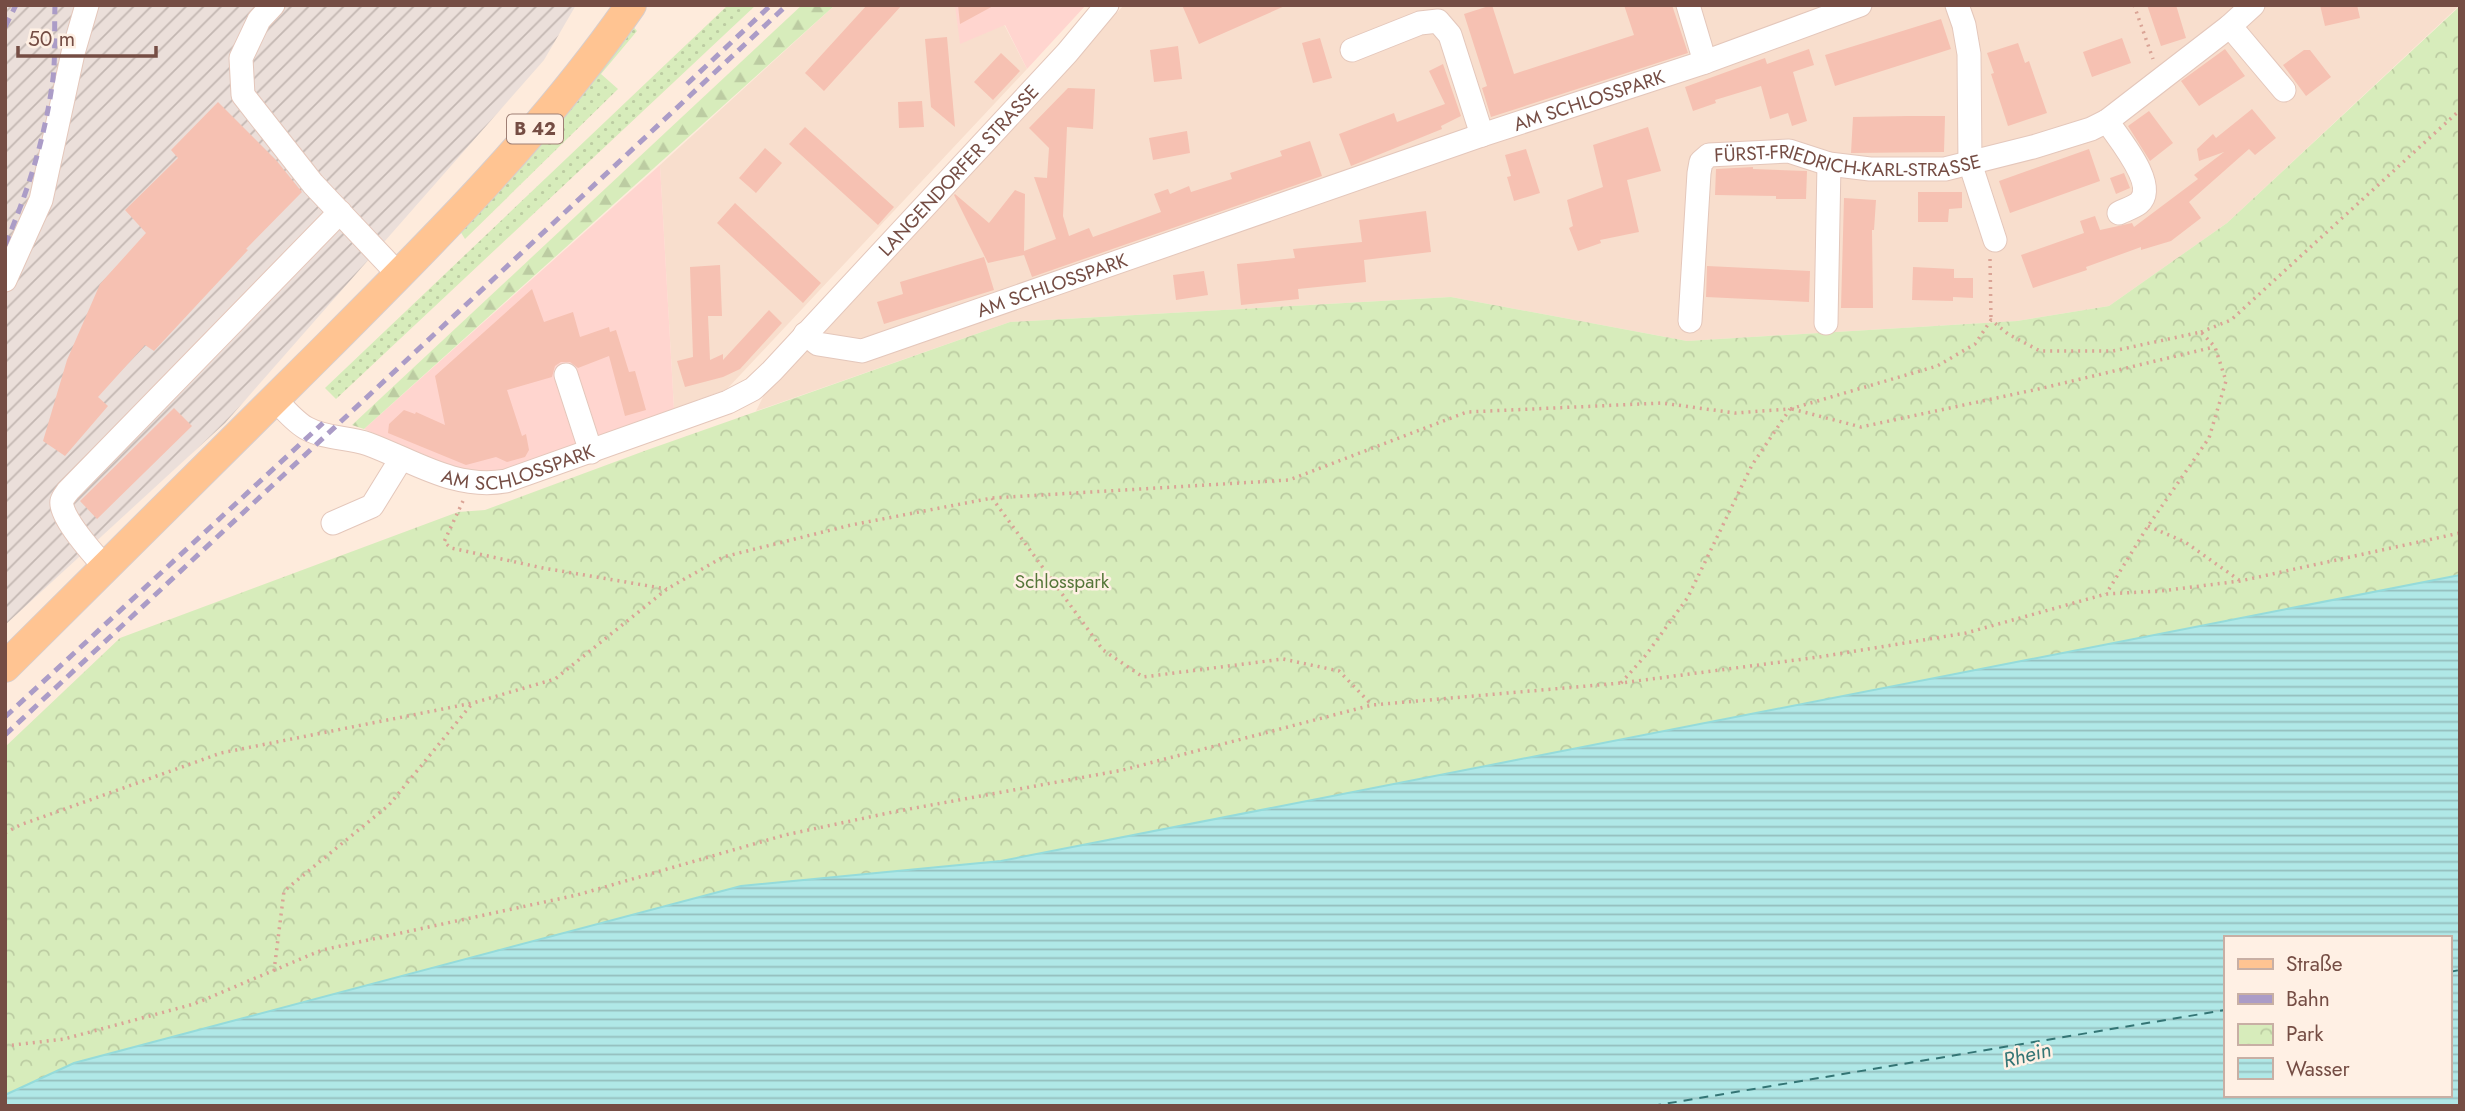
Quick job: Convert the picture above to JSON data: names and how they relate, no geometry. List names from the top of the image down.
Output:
{
  "streets": {
    "main road": ["B 42"],
    "street": ["AM SCHLOSSPARK", "FÜRST-FRIEDRICH-KARL-STRASSE", "LANGENDORFER STRASSE"]
  },
  "crossings": [
    ["AM SCHLOSSPARK", "B 42"],
    ["AM SCHLOSSPARK", "LANGENDORFER STRASSE"]
  ],
  "water": ["Rhein"],
  "parks": ["Schlosspark"],
  "legend": [
    "Straße",
    "Bahn",
    "Park",
    "Wasser"
  ],
  "scale_bar": "50 m"
}
